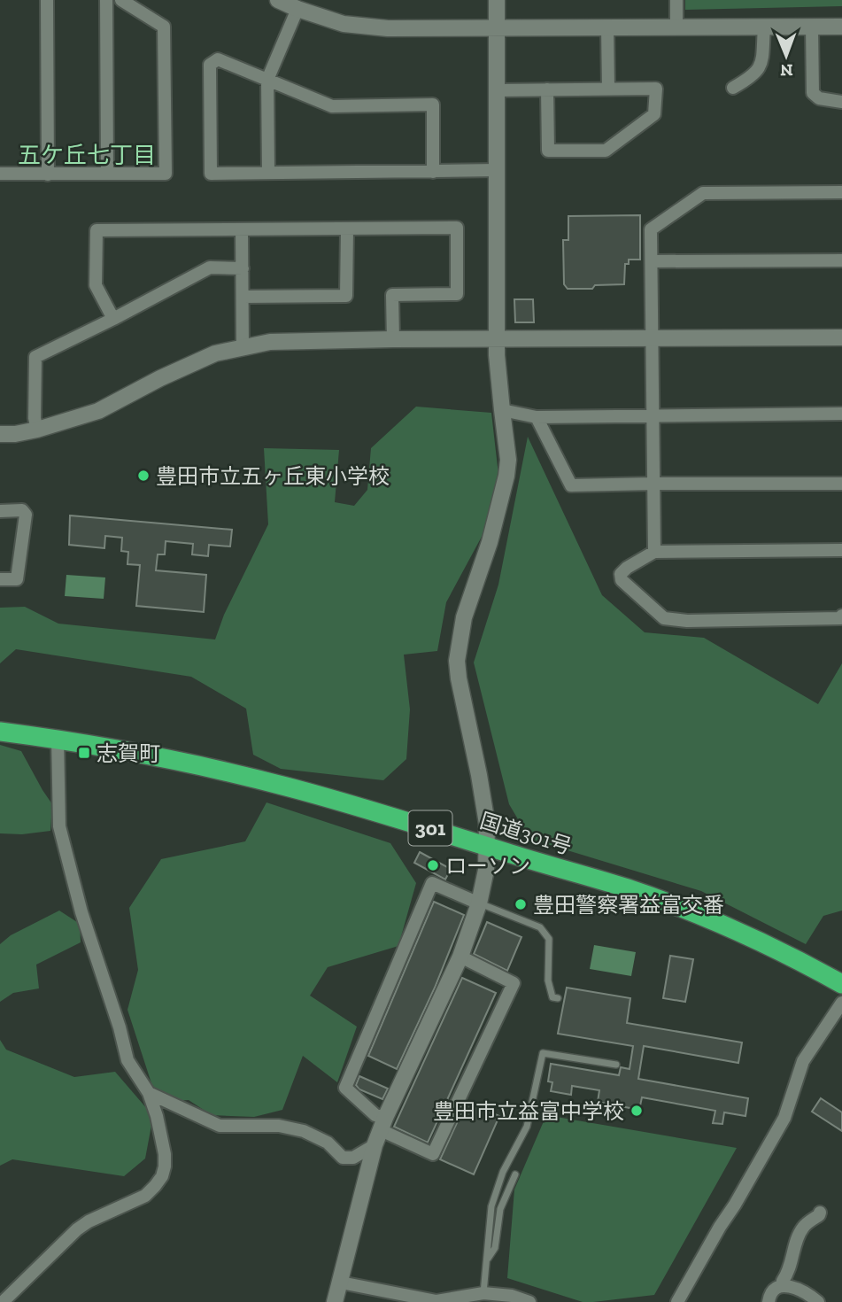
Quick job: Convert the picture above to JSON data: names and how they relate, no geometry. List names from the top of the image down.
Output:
{
  "streets": {
    "highway": ["301", "国道301号"]
  },
  "districts": ["五ケ丘七丁目"],
  "places": {
    "other": [
      "豊田市立五ヶ丘東小学校",
      "ローソン",
      "豊田警察署益富交番",
      "豊田市立益富中学校"
    ],
    "transit": ["志賀町"]
  },
  "north": "bottom"
}
